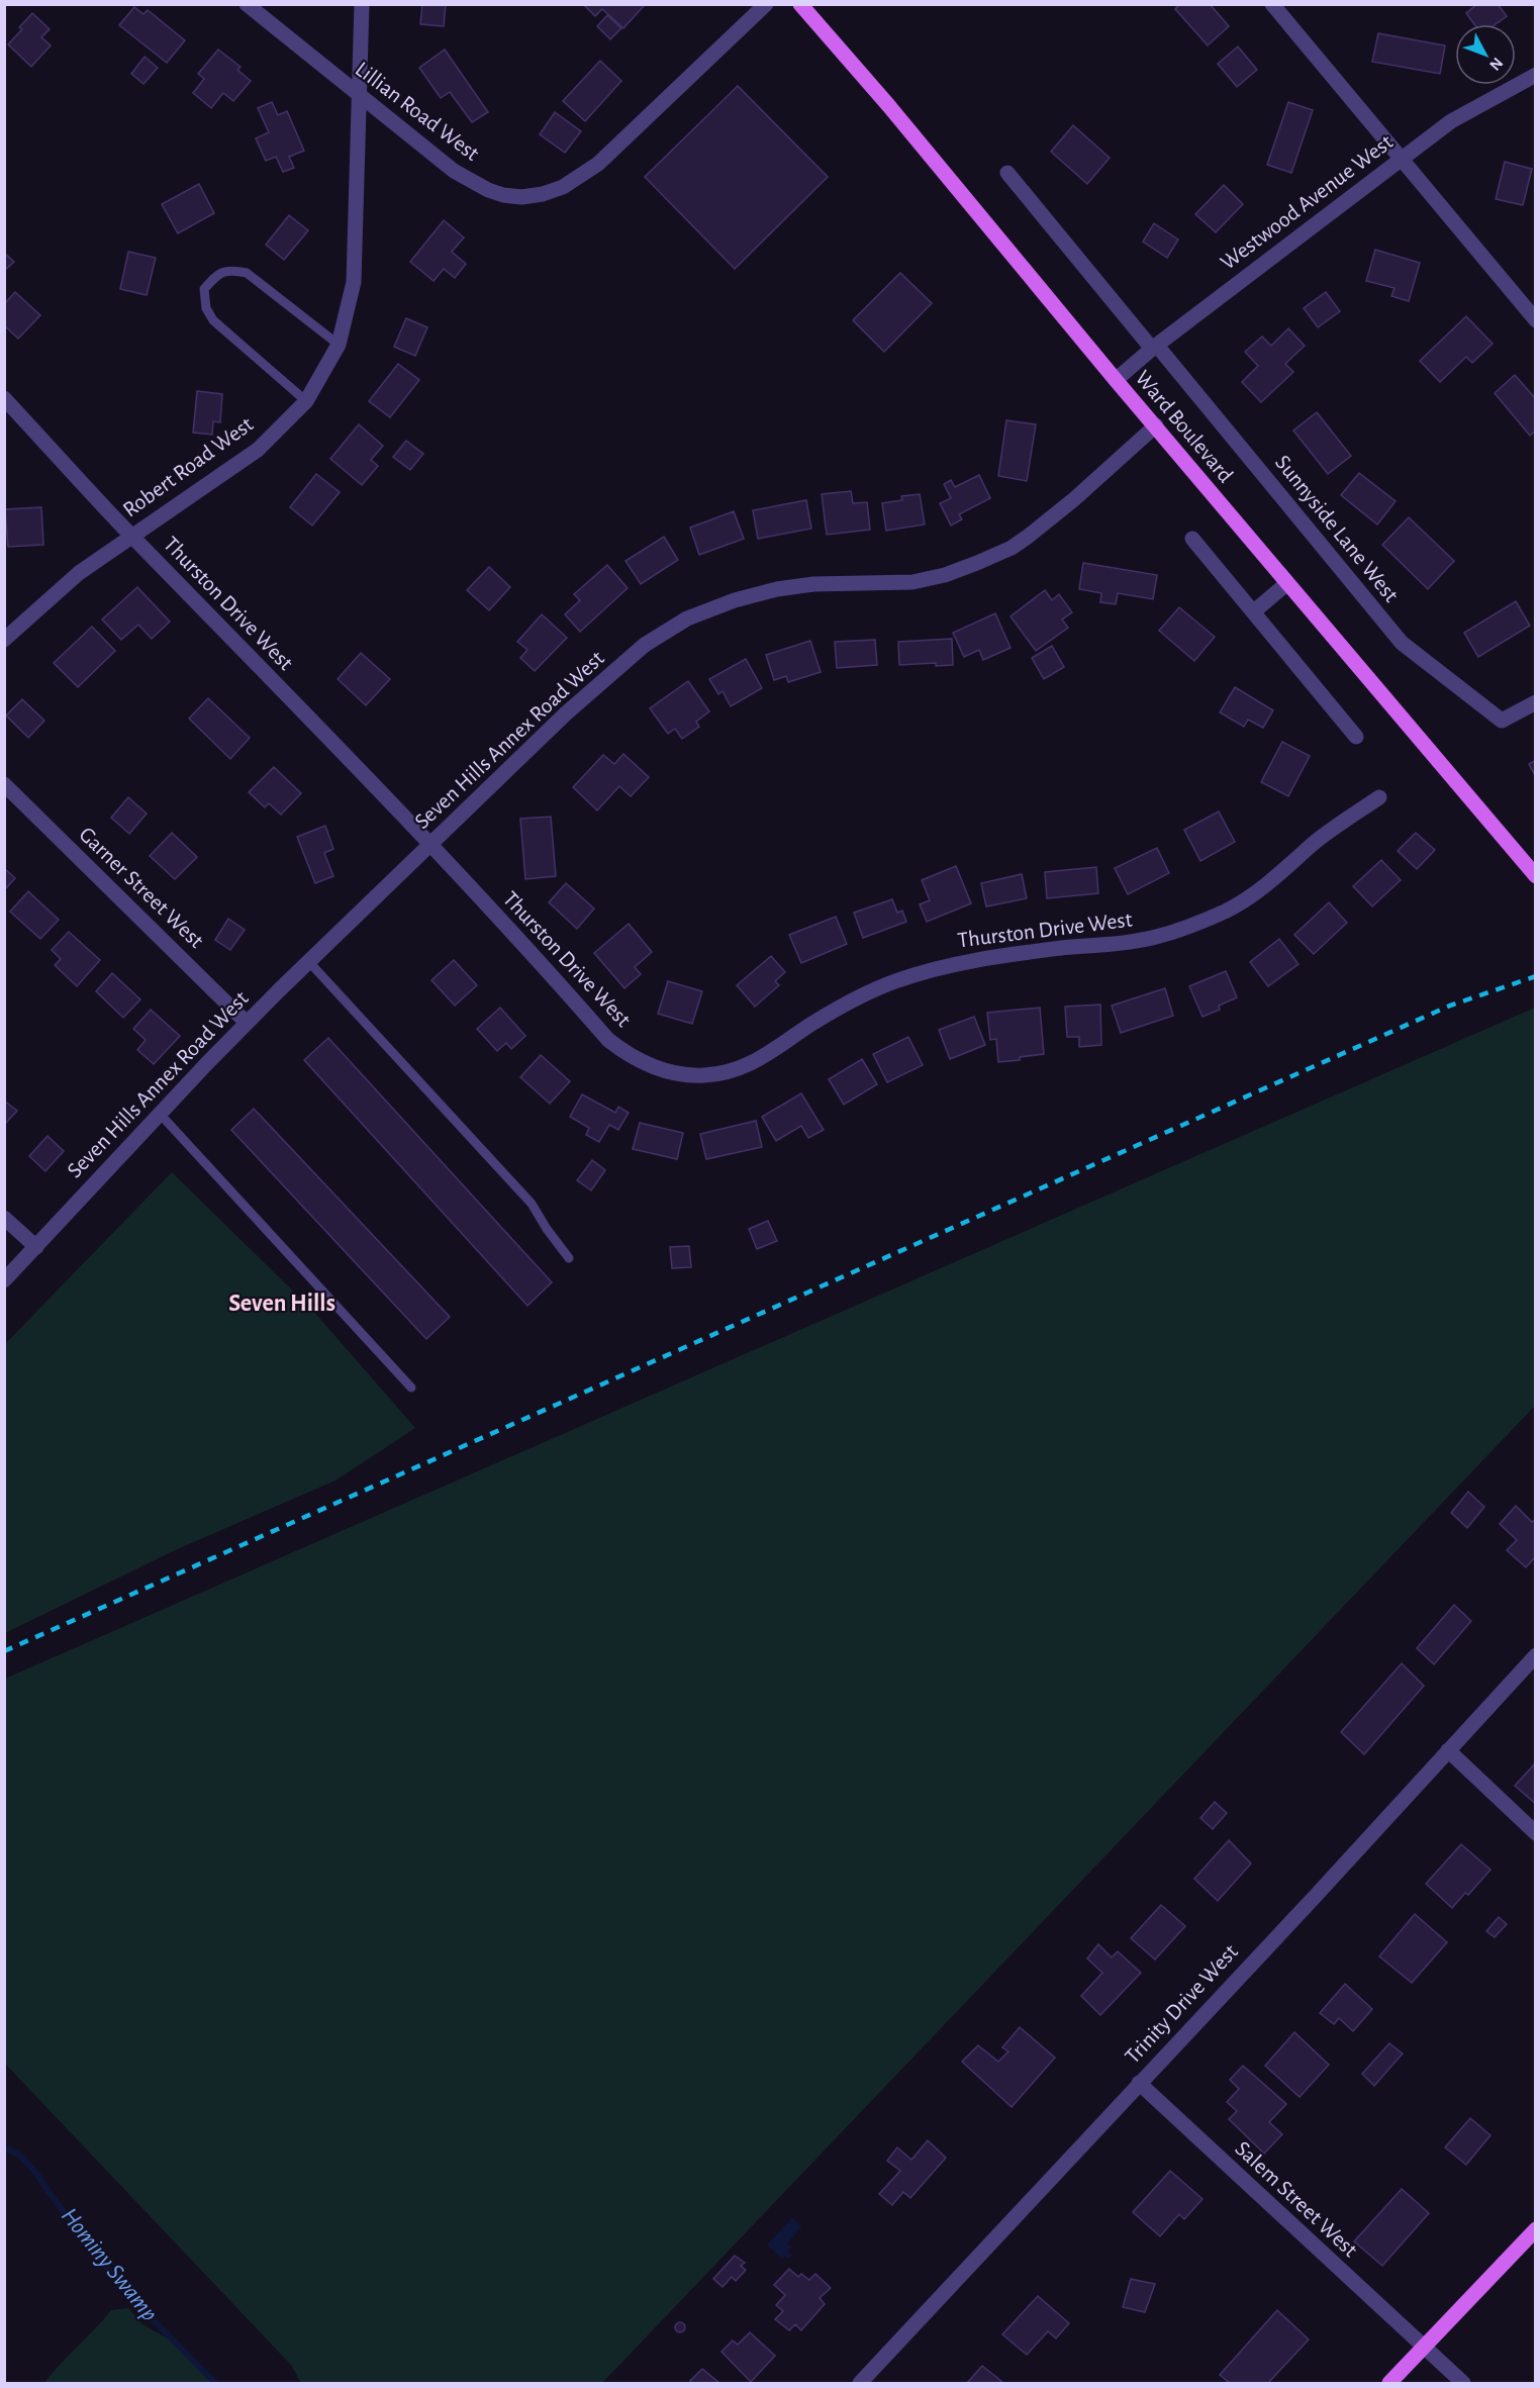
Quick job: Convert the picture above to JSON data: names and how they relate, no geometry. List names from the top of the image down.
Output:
{
  "streets": {
    "main road": ["Ward Boulevard"],
    "street": [
      "Lillian Road West",
      "Westwood Avenue West",
      "Robert Road West",
      "Sunnyside Lane West",
      "Thurston Drive West",
      "Seven Hills Annex Road West",
      "Garner Street West",
      "Trinity Drive West",
      "Salem Street West"
    ]
  },
  "crossings": [
    ["Lillian Road West", "Robert Road West"],
    ["Westwood Avenue West", "Ward Boulevard"],
    ["Westwood Avenue West", "Sunnyside Lane West"],
    ["Ward Boulevard", "Seven Hills Annex Road West"],
    ["Robert Road West", "Thurston Drive West"],
    ["Thurston Drive West", "Seven Hills Annex Road West"],
    ["Seven Hills Annex Road West", "Garner Street West"],
    ["Trinity Drive West", "Salem Street West"]
  ],
  "districts": ["Seven Hills"],
  "water": ["Hominy Swamp"],
  "north": "bottom right"
}
